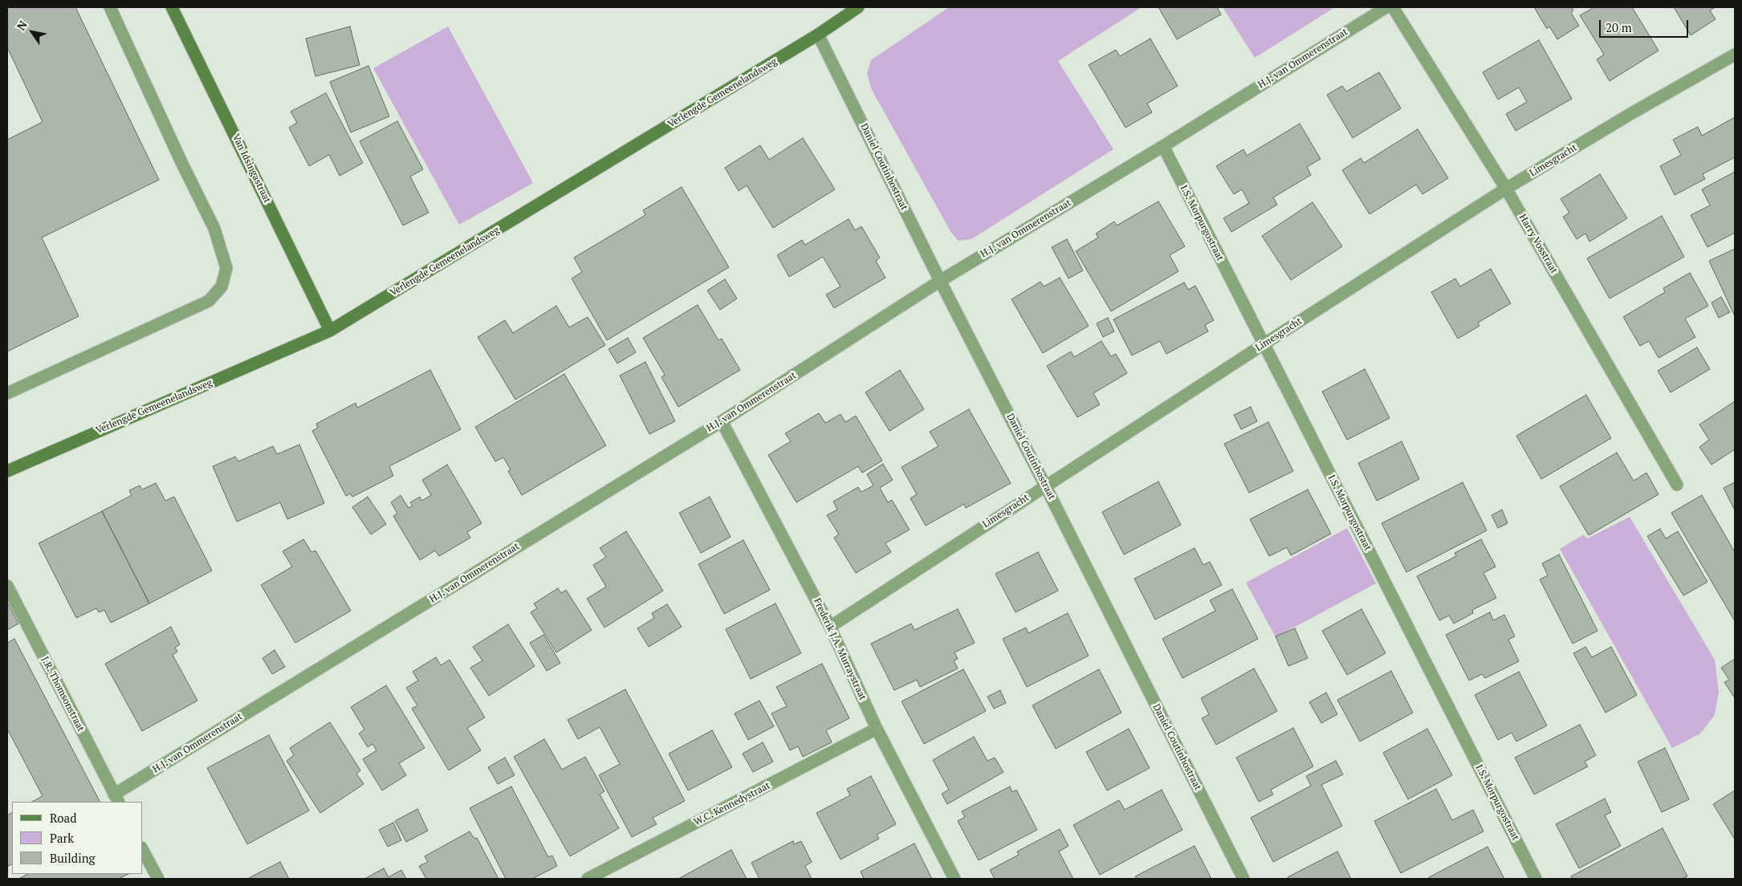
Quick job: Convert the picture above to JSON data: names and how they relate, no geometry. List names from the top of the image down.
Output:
{
  "streets": {
    "main road": ["Verlengde Gemeenelandsweg", "Van Idsingastraat"],
    "street": [
      "H.J. van Ommerenstraat",
      "Limesgracht",
      "Daniel Coutinhostraat",
      "I.S. Morpurgostraat",
      "Harry Vosstraat",
      "Frederik J.A. Murraystraat",
      "J.R. Thomsonstraat",
      "W.C. Kennedystraat"
    ]
  },
  "crossings": [
    ["H.J. van Ommerenstraat", "Daniel Coutinhostraat"],
    ["H.J. van Ommerenstraat", "I.S. Morpurgostraat"],
    ["H.J. van Ommerenstraat", "Frederik J.A. Murraystraat"],
    ["H.J. van Ommerenstraat", "J.R. Thomsonstraat"],
    ["Verlengde Gemeenelandsweg", "Daniel Coutinhostraat"],
    ["Verlengde Gemeenelandsweg", "Van Idsingastraat"],
    ["Limesgracht", "Daniel Coutinhostraat"],
    ["Limesgracht", "I.S. Morpurgostraat"],
    ["Limesgracht", "Harry Vosstraat"],
    ["Limesgracht", "Frederik J.A. Murraystraat"],
    ["Frederik J.A. Murraystraat", "W.C. Kennedystraat"]
  ],
  "legend": ["Road", "Park", "Building"],
  "scale_bar": "20 m",
  "north": "top left"
}
